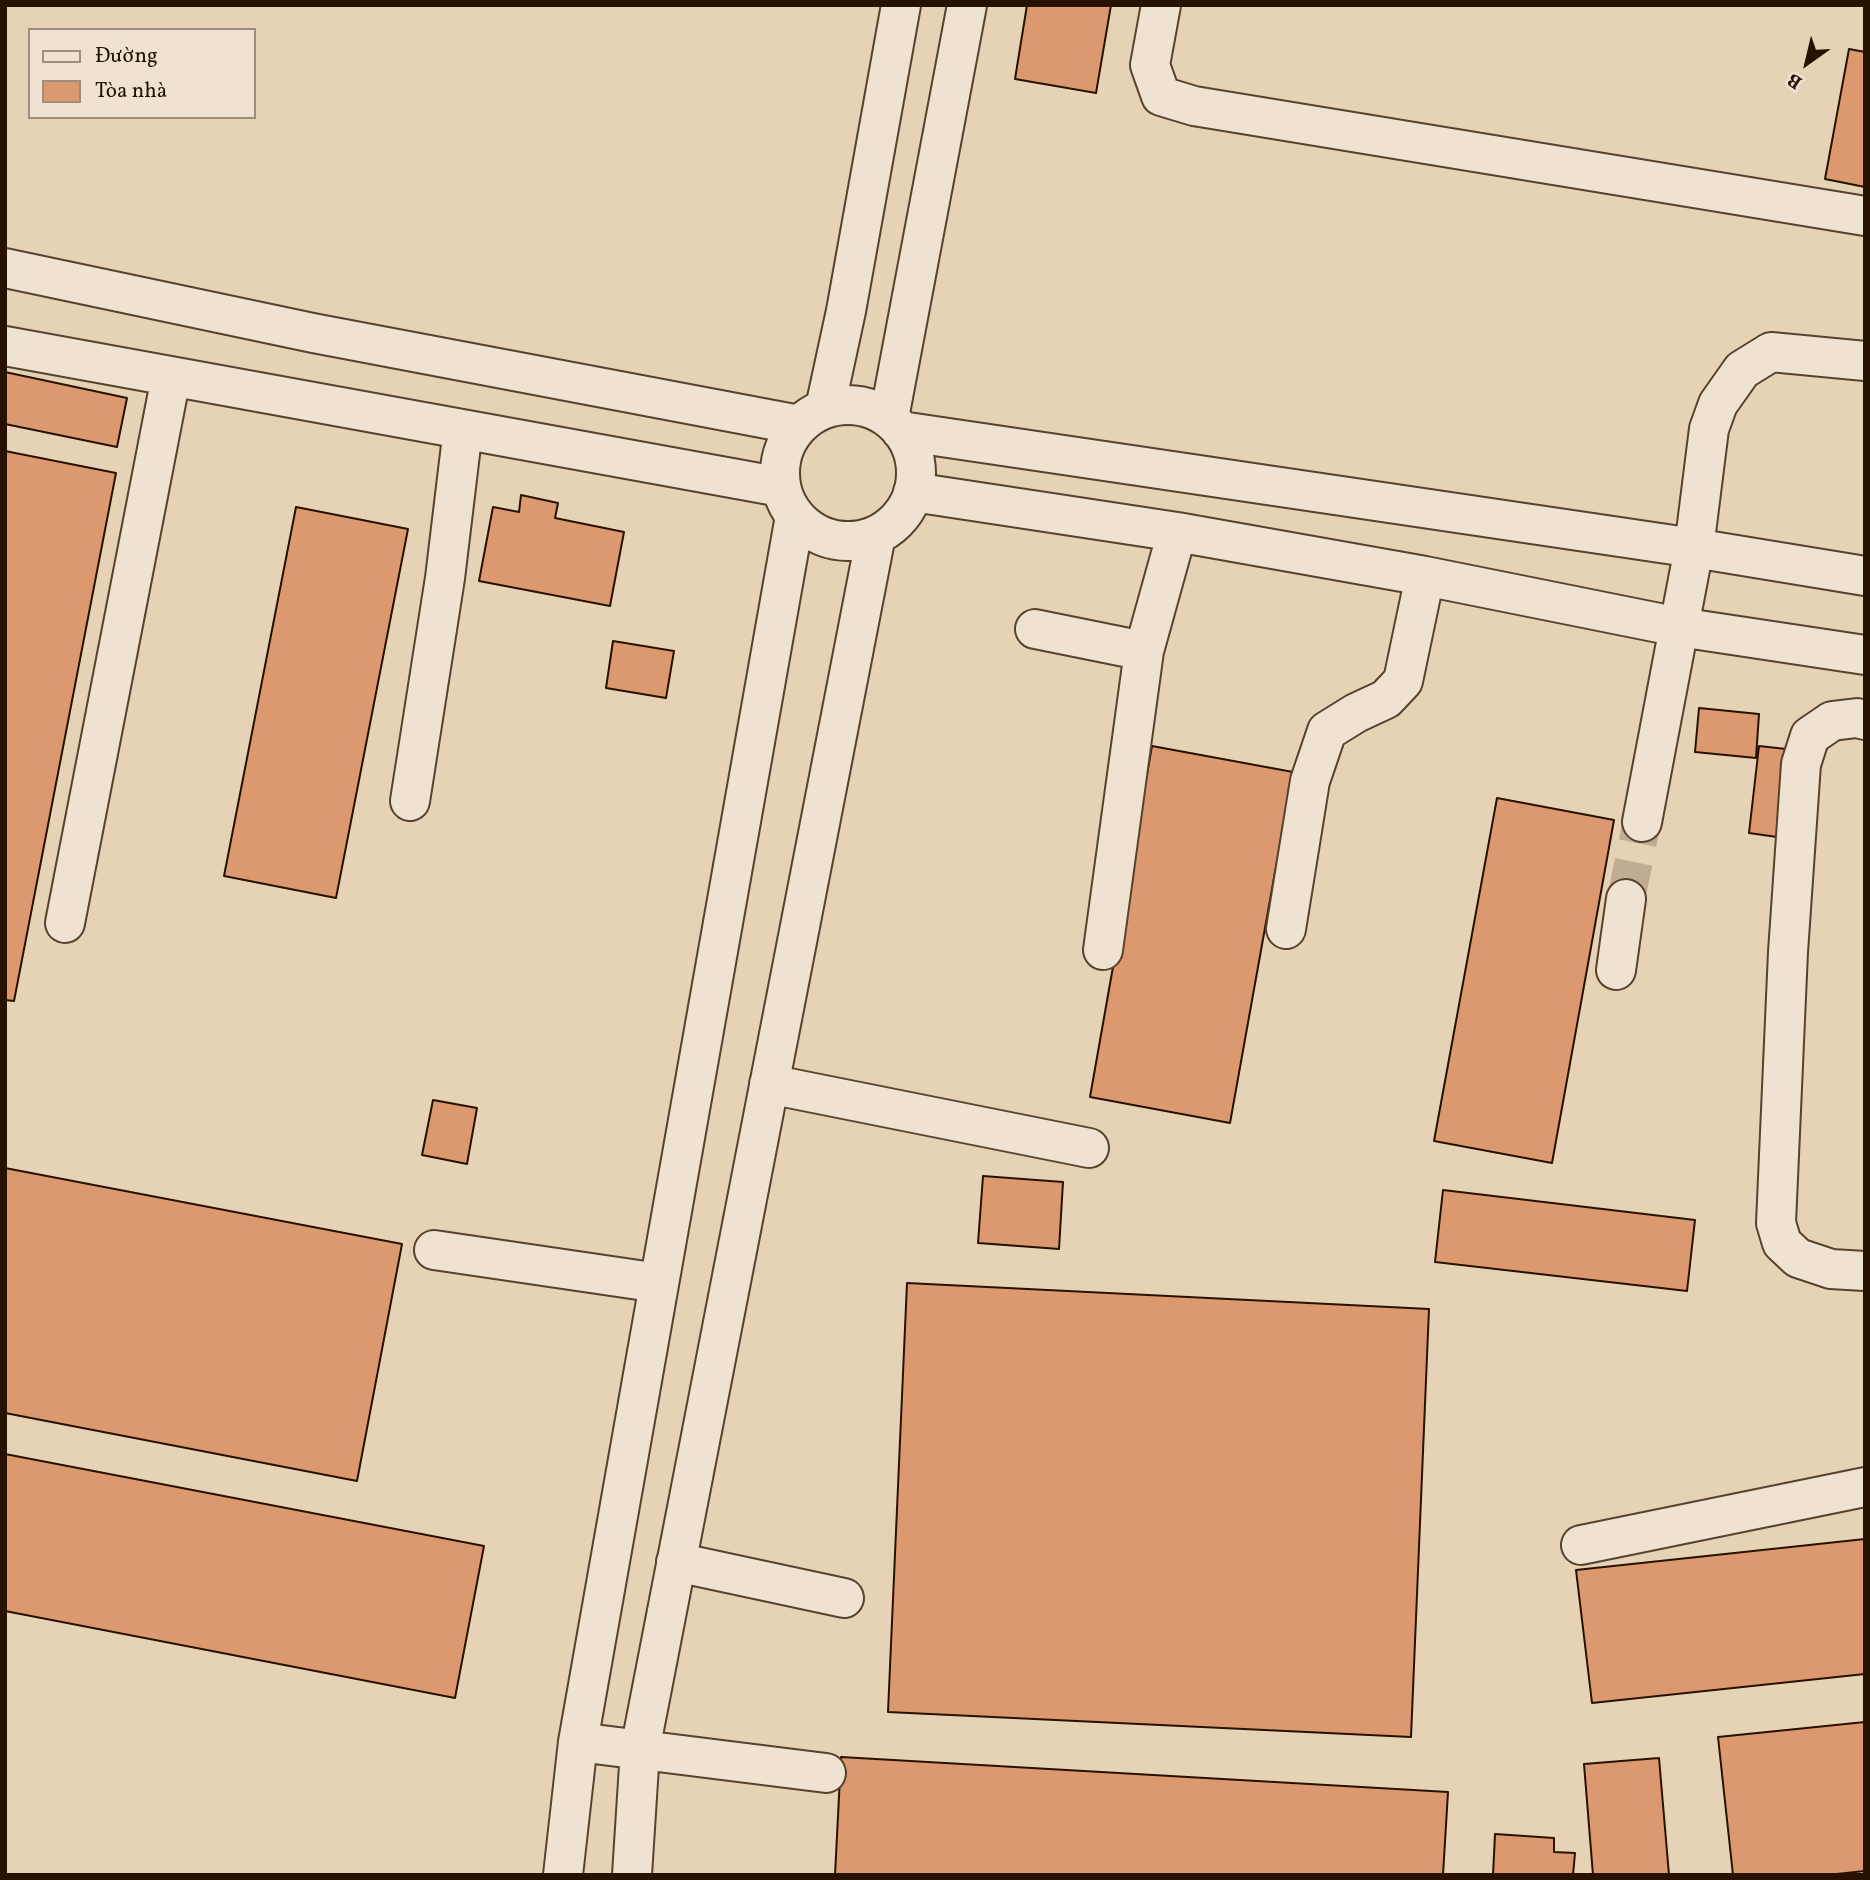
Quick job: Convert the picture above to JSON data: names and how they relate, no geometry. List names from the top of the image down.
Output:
{
  "legend": ["Đường", "Tòa nhà"],
  "north": "bottom left"
}
